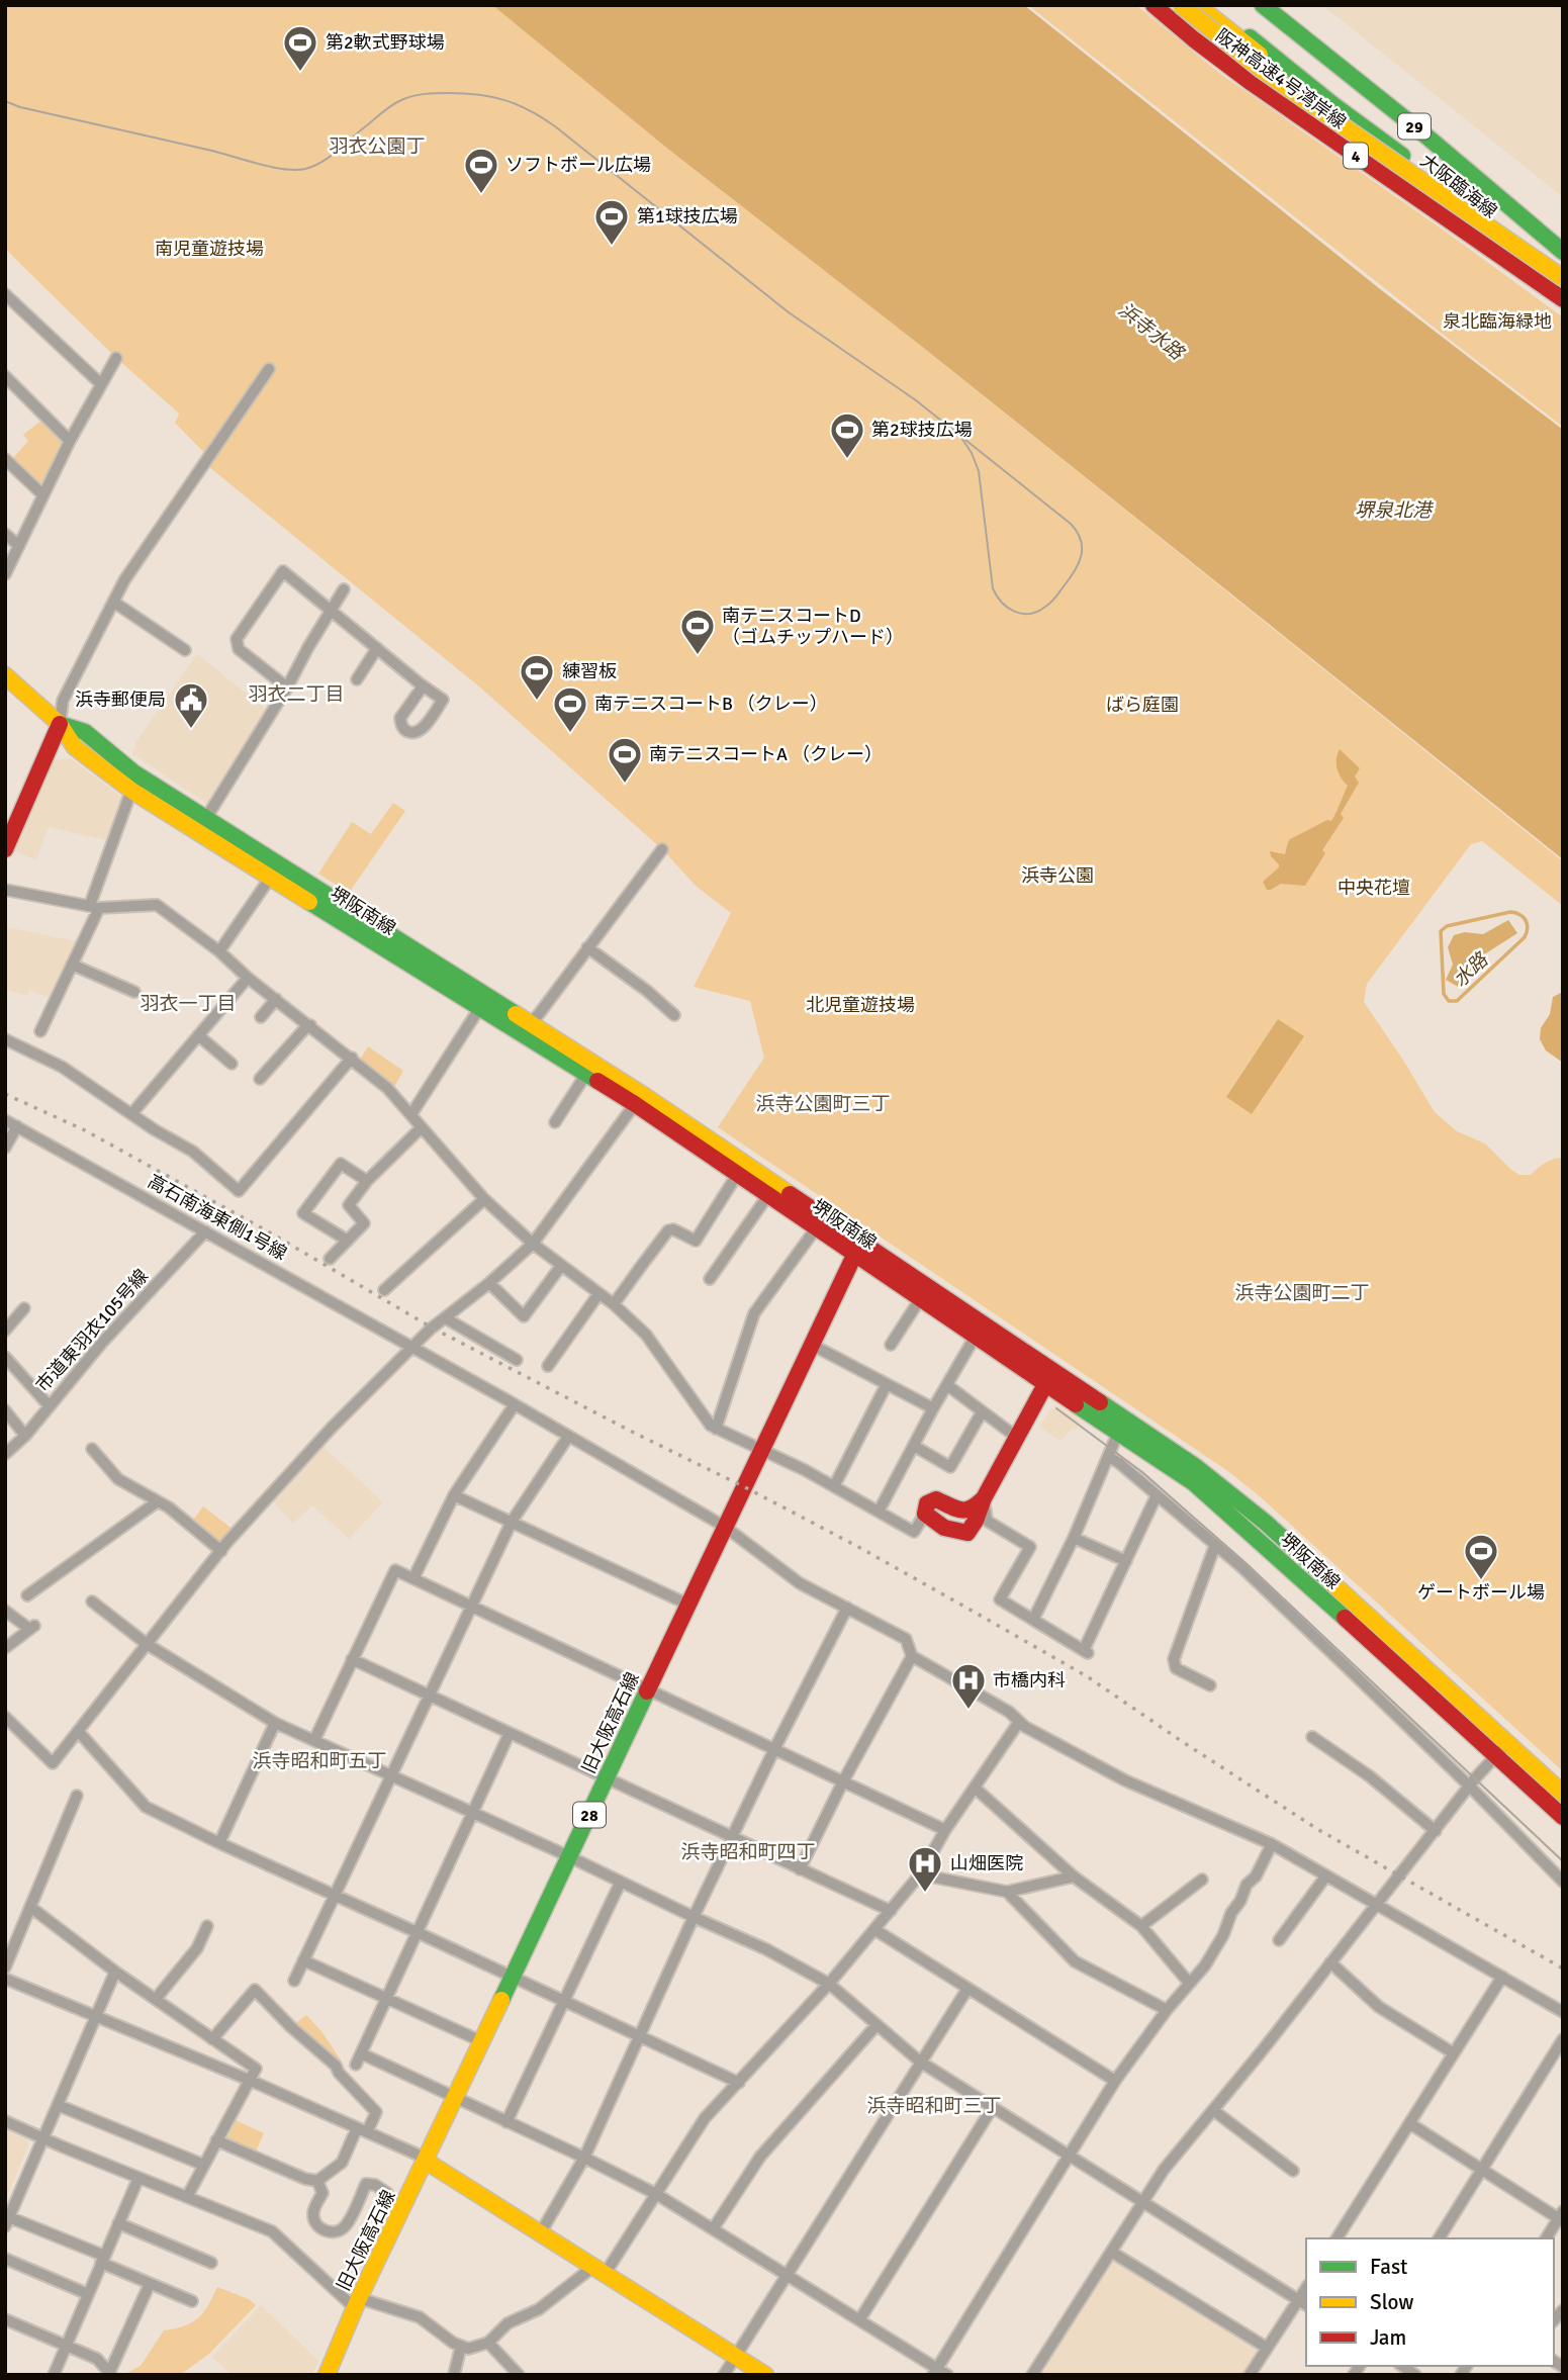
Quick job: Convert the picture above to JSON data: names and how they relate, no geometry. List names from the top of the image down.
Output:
{
  "streets": {
    "main road": [
      "阪神高速4号湾岸線",
      "29",
      "4",
      "大阪臨海線",
      "堺阪南線",
      "旧大阪高石線",
      "28"
    ],
    "street": ["高石南海東側1号線", "市道東羽衣105号線"]
  },
  "crossings": [
    ["堺阪南線", "旧大阪高石線"],
    ["高石南海東側1号線", "市道東羽衣105号線"],
    ["高石南海東側1号線", "旧大阪高石線"]
  ],
  "districts": [
    "羽衣公園丁",
    "羽衣二丁目",
    "羽衣一丁目",
    "浜寺公園町三丁",
    "浜寺公園町二丁",
    "浜寺昭和町五丁",
    "浜寺昭和町四丁",
    "浜寺昭和町三丁"
  ],
  "water": ["浜寺水路", "堺泉北港", "水路"],
  "parks": [
    "南児童遊技場",
    "泉北臨海緑地",
    "ばら庭園",
    "浜寺公園",
    "中央花壇",
    "北児童遊技場"
  ],
  "places": {
    "sports": [
      "第2軟式野球場",
      "ソフトボール広場",
      "第1球技広場",
      "第2球技広場",
      "南テニスコートD （ゴムチップハード）",
      "練習板",
      "南テニスコートB （クレー）",
      "南テニスコートA （クレー）",
      "ゲートボール場"
    ],
    "public building": ["浜寺郵便局"],
    "hospital": ["市橋内科", "山畑医院"]
  },
  "legend": ["Fast", "Slow", "Jam"]
}
